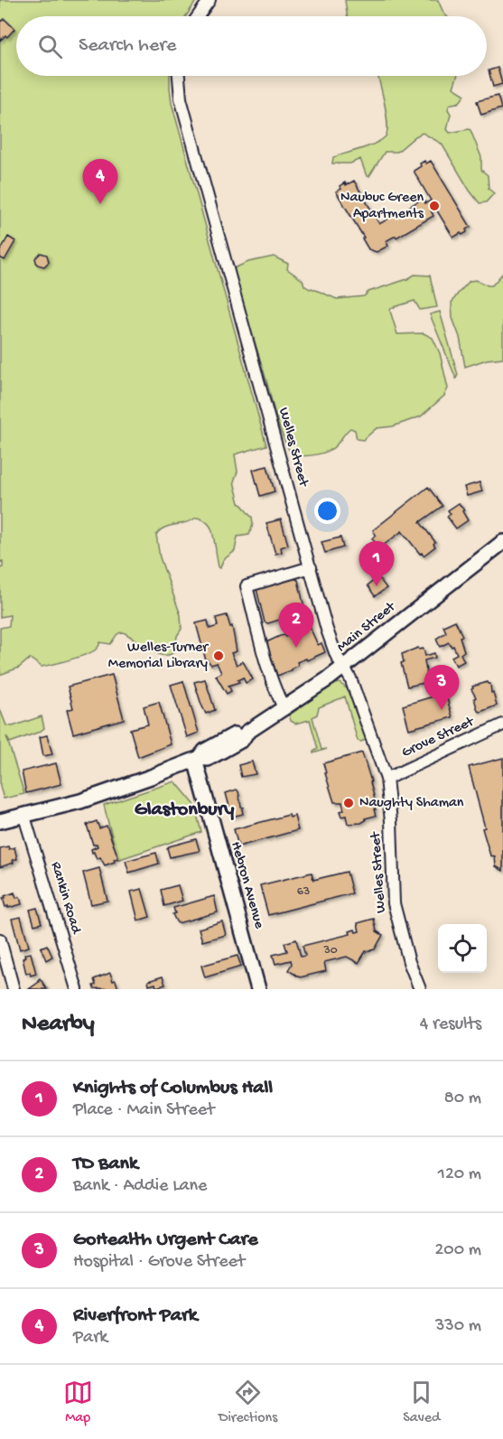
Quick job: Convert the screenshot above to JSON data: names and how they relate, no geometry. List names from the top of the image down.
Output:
{
  "streets": {
    "main road": ["Main Street", "Hebron Avenue"],
    "street": ["Welles Street", "Grove Street", "Rankin Road"]
  },
  "crossings": [
    ["Welles Street", "Main Street"],
    ["Welles Street", "Grove Street"],
    ["Main Street", "Hebron Avenue"],
    ["Main Street", "Rankin Road"]
  ],
  "districts": ["Glastonbury"],
  "places": ["Naubuc Green Apartments", "Welles-Turner Memorial Library", "Naughty Shaman"],
  "house_numbers": ["63", "30"],
  "page": {
    "search": "Search here",
    "pins": [
      "4",
      "1",
      "2",
      "3"
    ],
    "heading": ["Nearby", "4 results"],
    "list": [
      {
        "mark": "1",
        "name": "Knights of Columbus Hall",
        "note": "Place · Main Street",
        "value": "80 m"
      },
      {
        "mark": "2",
        "name": "TD Bank",
        "note": "Bank · Addie Lane",
        "value": "120 m"
      },
      {
        "mark": "3",
        "name": "GoHealth Urgent Care",
        "note": "Hospital · Grove Street",
        "value": "200 m"
      },
      {
        "mark": "4",
        "name": "Riverfront Park",
        "note": "Park",
        "value": "330 m"
      }
    ],
    "nav": ["Map", "Directions", "Saved"]
  }
}
